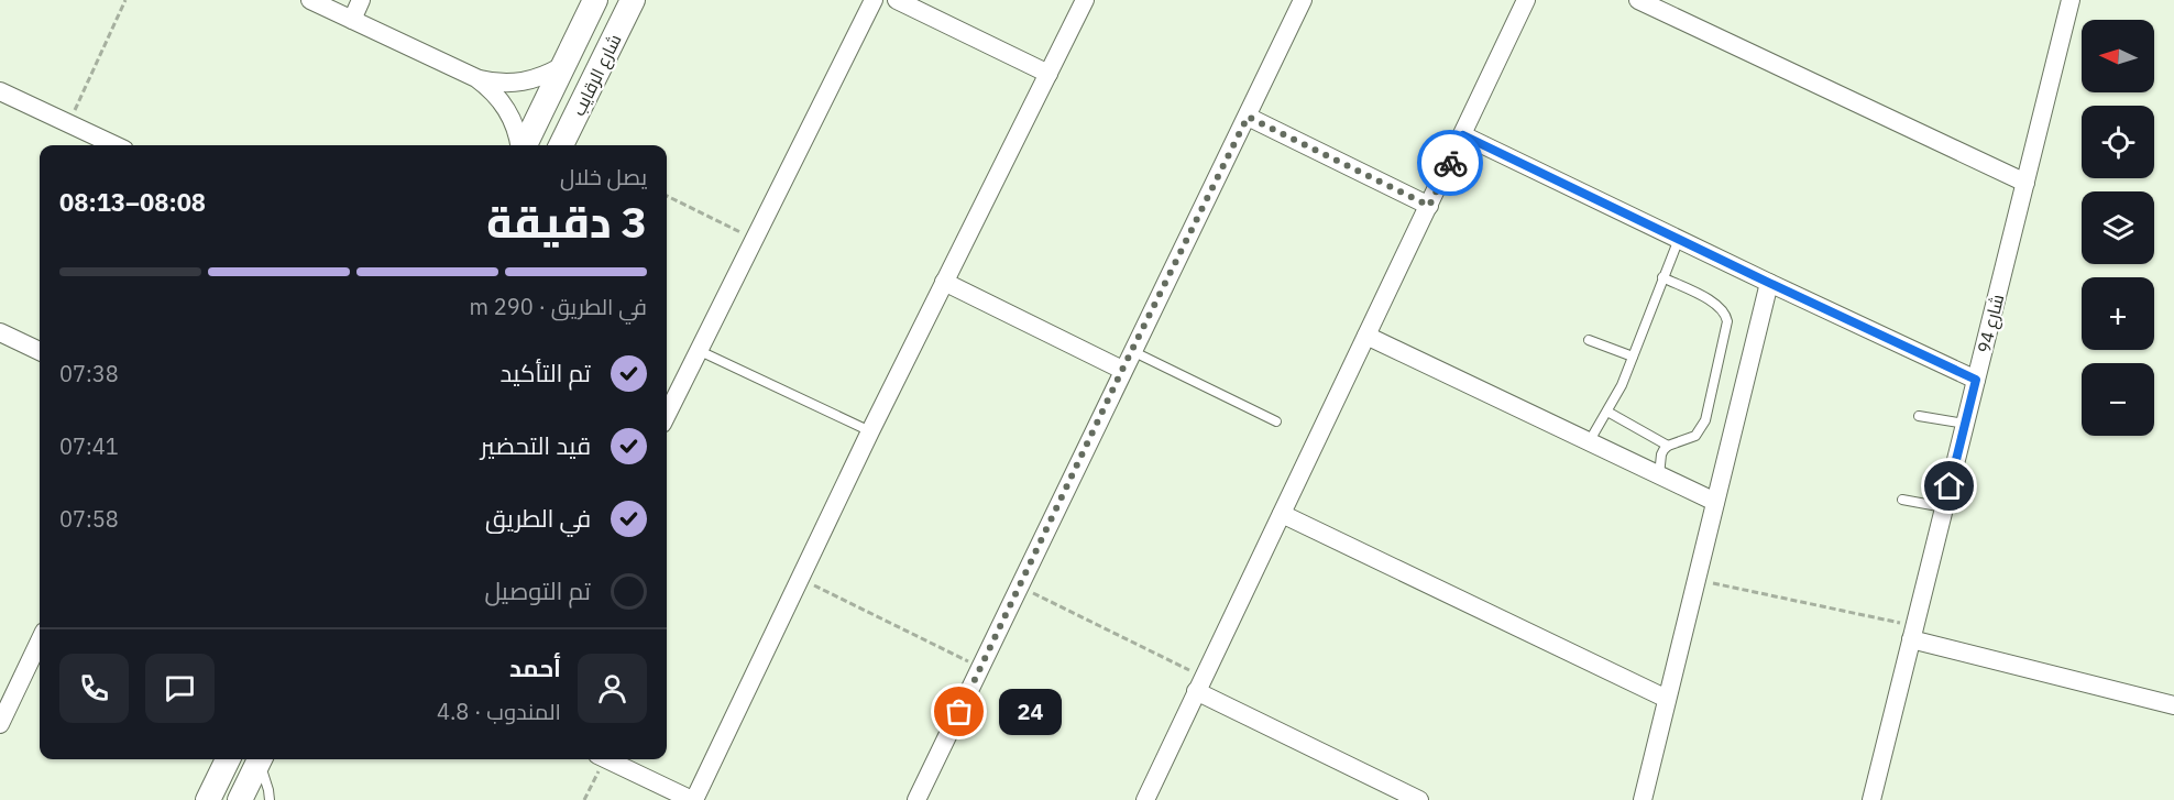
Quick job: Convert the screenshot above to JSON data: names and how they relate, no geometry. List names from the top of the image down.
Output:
{
  "streets": {
    "street": ["شارع الرقايب", "شارع 94"]
  },
  "places": ["24"],
  "north": "left",
  "page": {
    "map_buttons": ["+", "−"],
    "heading": ["3 دقيقة", "يصل خلال", "08:08–08:13"],
    "panel": ["أحمد", "المندوب · 4.8"],
    "bar": "في الطريق · 290 m",
    "list": [
      ["تم التأكيد", "07:38"],
      ["قيد التحضير", "07:41"],
      ["في الطريق", "07:58"],
      "تم التوصيل"
    ],
    "bubble": "24"
  }
}
